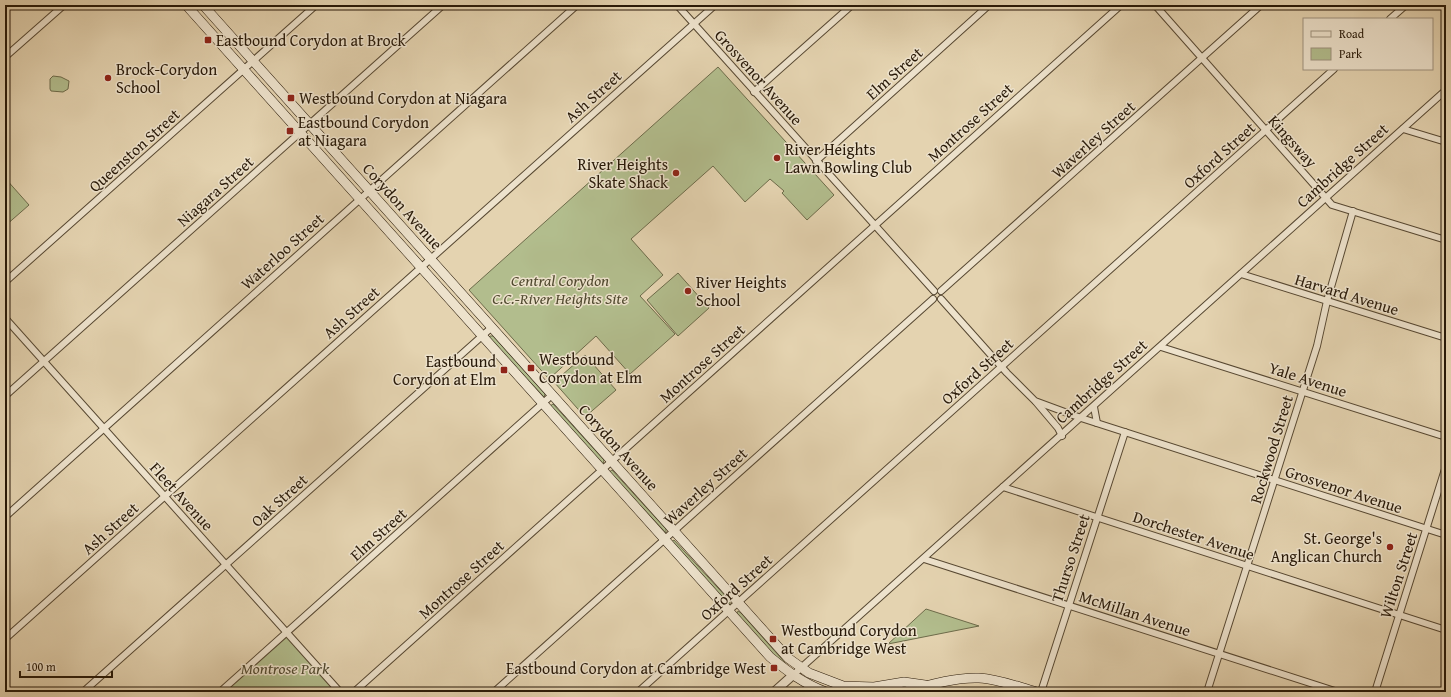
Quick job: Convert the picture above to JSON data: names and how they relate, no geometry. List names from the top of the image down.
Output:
{
  "streets": {
    "main road": ["Corydon Avenue"],
    "street": [
      "Elm Street",
      "Grosvenor Avenue",
      "Ash Street",
      "Montrose Street",
      "Waverley Street",
      "Kingsway",
      "Queenston Street",
      "Oxford Street",
      "Cambridge Street",
      "Niagara Street",
      "Waterloo Street",
      "Harvard Avenue",
      "Yale Avenue",
      "Rockwood Street",
      "Fleet Avenue",
      "Oak Street",
      "Dorchester Avenue",
      "Thurso Street",
      "Wilton Street",
      "McMillan Avenue"
    ]
  },
  "crossings": [
    ["Elm Street", "Grosvenor Avenue"],
    ["Elm Street", "Corydon Avenue"],
    ["Elm Street", "Fleet Avenue"],
    ["Grosvenor Avenue", "Ash Street"],
    ["Grosvenor Avenue", "Montrose Street"],
    ["Grosvenor Avenue", "Waverley Street"],
    ["Grosvenor Avenue", "Oxford Street"],
    ["Grosvenor Avenue", "Cambridge Street"],
    ["Grosvenor Avenue", "Rockwood Street"],
    ["Grosvenor Avenue", "Thurso Street"],
    ["Grosvenor Avenue", "Wilton Street"],
    ["Ash Street", "Corydon Avenue"],
    ["Ash Street", "Fleet Avenue"],
    ["Montrose Street", "Corydon Avenue"],
    ["Waverley Street", "Kingsway"],
    ["Waverley Street", "Corydon Avenue"],
    ["Kingsway", "Oxford Street"],
    ["Kingsway", "Cambridge Street"],
    ["Kingsway", "Rockwood Street"],
    ["Queenston Street", "Corydon Avenue"],
    ["Oxford Street", "Corydon Avenue"],
    ["Cambridge Street", "Corydon Avenue"],
    ["Cambridge Street", "Harvard Avenue"],
    ["Cambridge Street", "Yale Avenue"],
    ["Cambridge Street", "Dorchester Avenue"],
    ["Cambridge Street", "McMillan Avenue"],
    ["Niagara Street", "Corydon Avenue"],
    ["Niagara Street", "Fleet Avenue"],
    ["Corydon Avenue", "Waterloo Street"],
    ["Corydon Avenue", "Oak Street"],
    ["Waterloo Street", "Fleet Avenue"],
    ["Harvard Avenue", "Rockwood Street"],
    ["Yale Avenue", "Rockwood Street"],
    ["Rockwood Street", "Dorchester Avenue"],
    ["Rockwood Street", "McMillan Avenue"],
    ["Fleet Avenue", "Oak Street"],
    ["Dorchester Avenue", "Thurso Street"],
    ["Dorchester Avenue", "Wilton Street"],
    ["Thurso Street", "McMillan Avenue"]
  ],
  "parks": ["Central Corydon C.C.-River Heights Site", "Montrose Park"],
  "places": {
    "transit": [
      "Eastbound Corydon at Brock",
      "Westbound Corydon at Niagara",
      "Eastbound Corydon at Niagara",
      "Westbound Corydon at Elm",
      "Eastbound Corydon at Elm",
      "Westbound Corydon at Cambridge West",
      "Eastbound Corydon at Cambridge West"
    ],
    "other": [
      "Brock-Corydon School",
      "River Heights Lawn Bowling Club",
      "River Heights Skate Shack",
      "River Heights School",
      "St. George's Anglican Church"
    ]
  },
  "legend": ["Road", "Park"],
  "scale_bar": "100 m"
}
